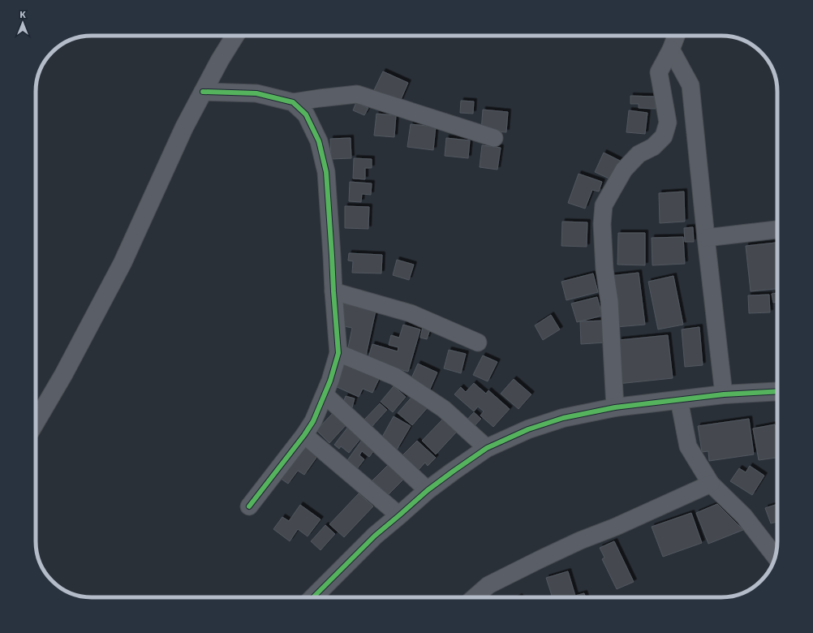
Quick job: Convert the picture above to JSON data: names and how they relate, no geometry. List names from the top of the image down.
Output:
{
  "north": "top"
}
